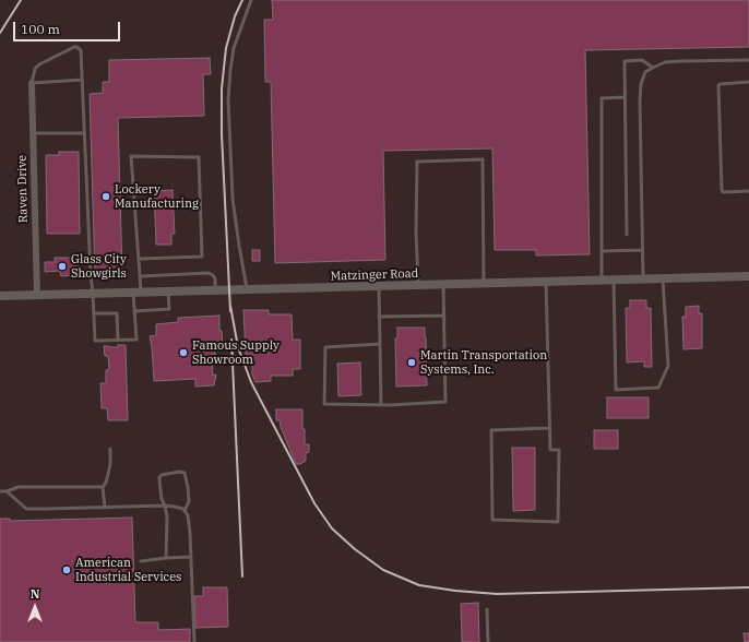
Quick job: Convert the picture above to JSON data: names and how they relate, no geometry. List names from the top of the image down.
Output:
{
  "streets": {
    "street": ["Raven Drive", "Matzinger Road"]
  },
  "crossings": [
    ["Raven Drive", "Matzinger Road"]
  ],
  "places": [
    "Lockery Manufacturing",
    "Glass City Showgirls",
    "Famous Supply Showroom",
    "Martin Transportation Systems, Inc.",
    "American Industrial Services"
  ],
  "scale_bar": "100 m",
  "north": "top"
}
